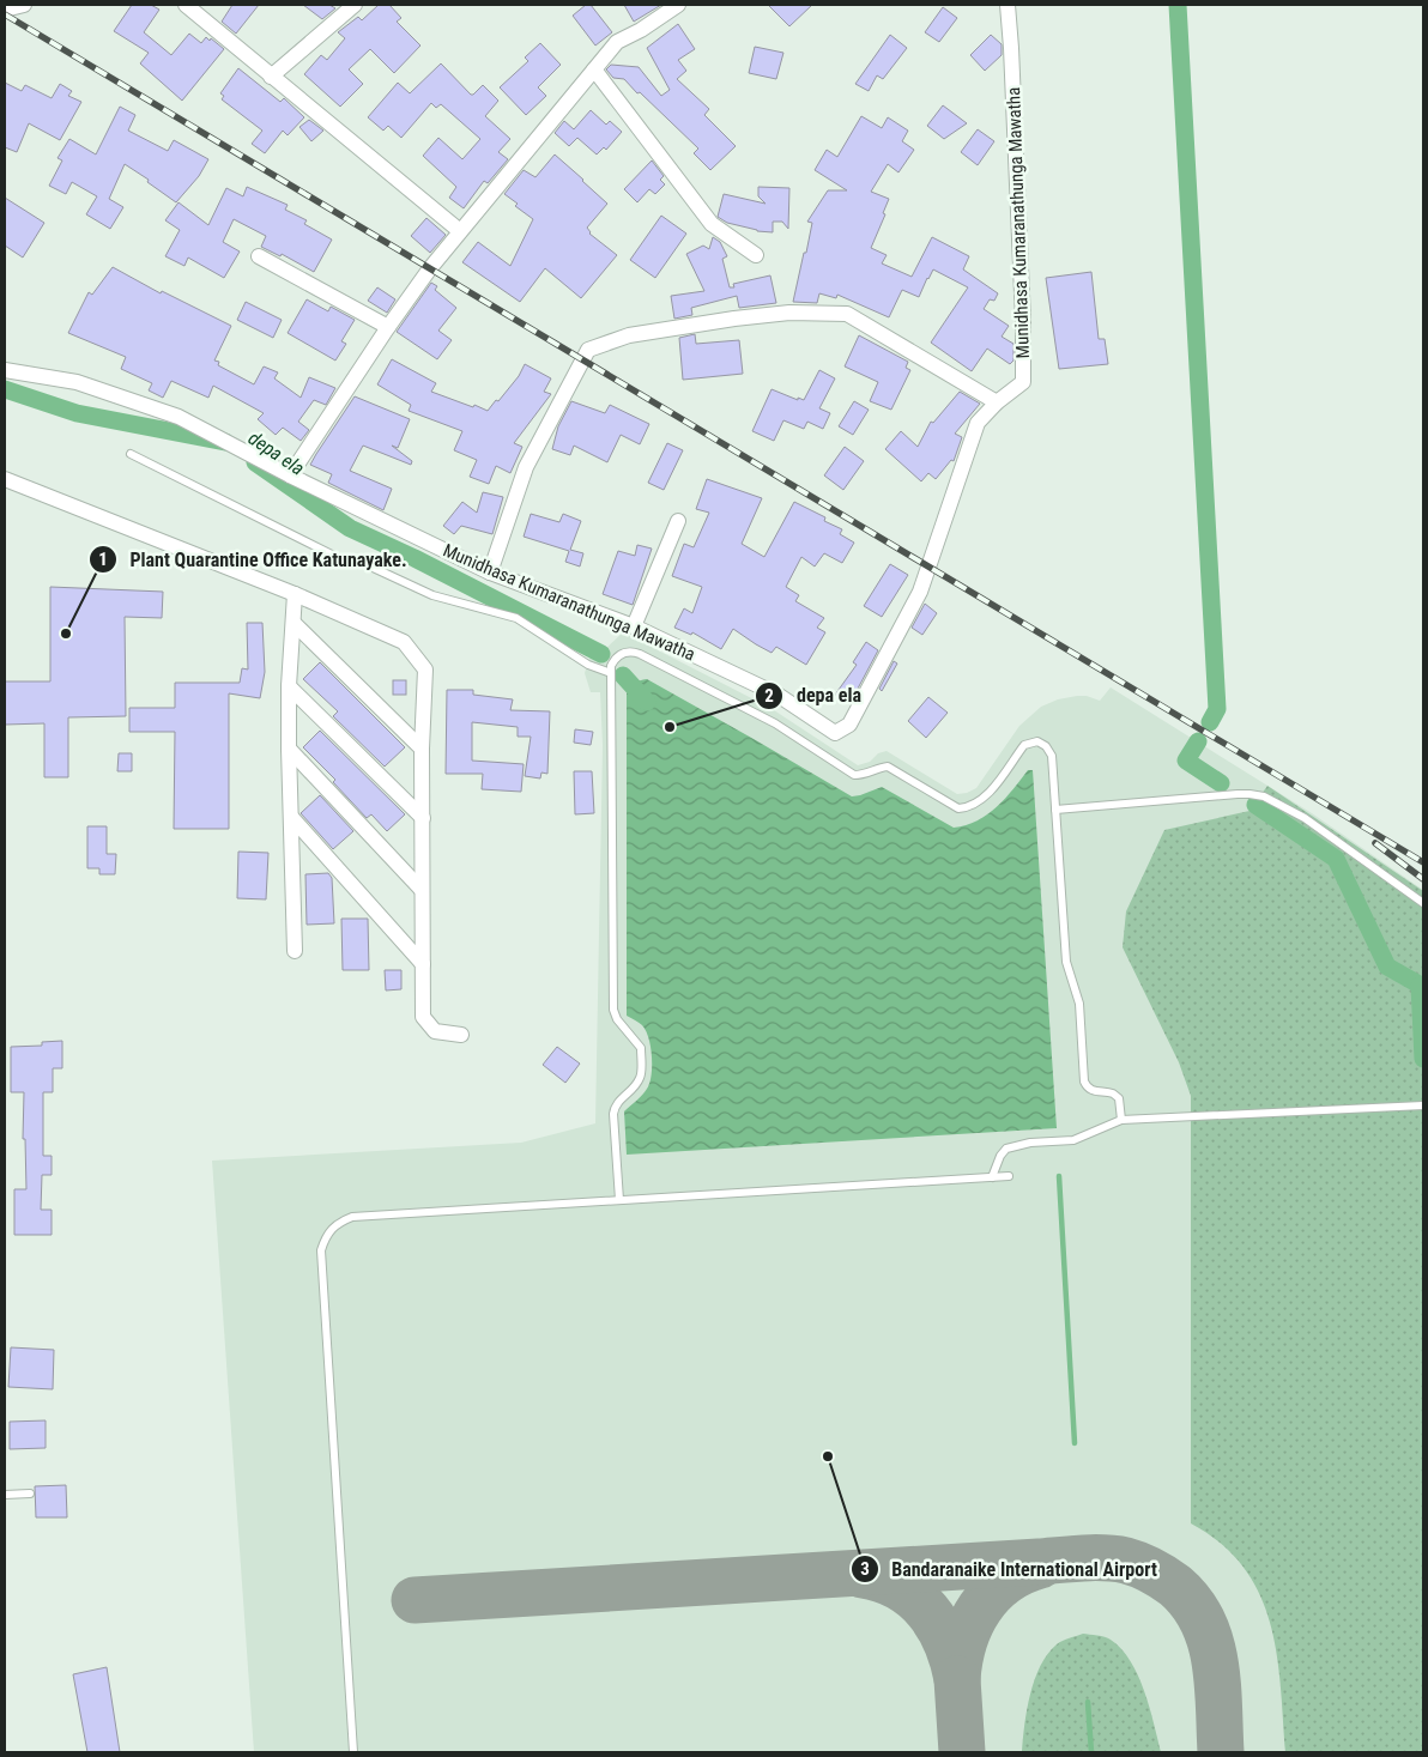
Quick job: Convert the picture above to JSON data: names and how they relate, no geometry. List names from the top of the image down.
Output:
{
  "streets": {
    "street": ["Munidhasa Kumaranathunga Mawatha"]
  },
  "water": ["depa ela"],
  "places": ["Plant Quarantine Office Katunayake.", "depa ela", "Bandaranaike International Airport"]
}
